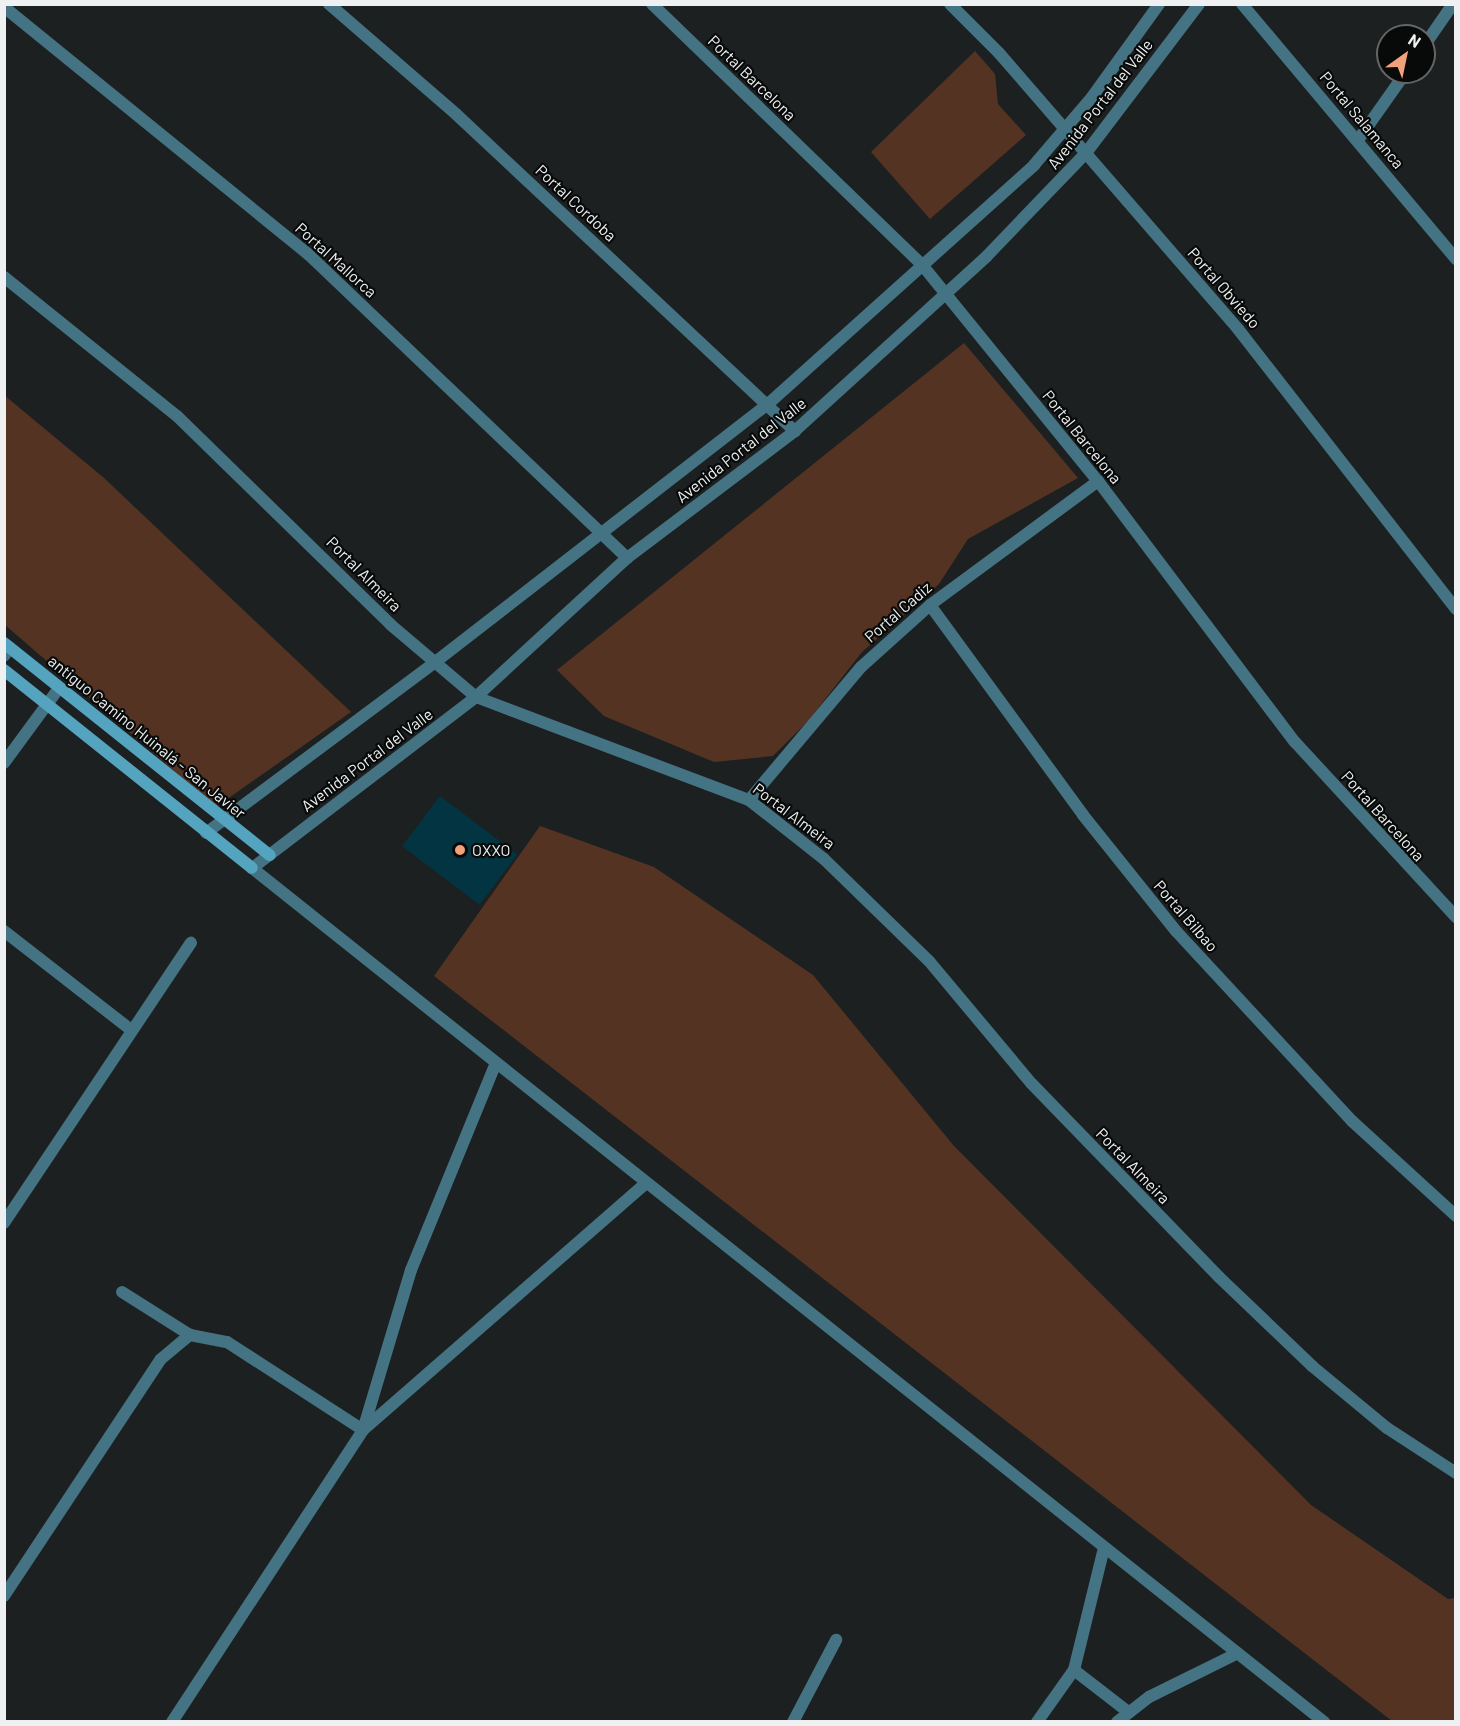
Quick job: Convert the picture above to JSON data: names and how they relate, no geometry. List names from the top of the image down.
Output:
{
  "streets": {
    "main road": ["antiguo Camino Huinalá - San Javier"],
    "street": [
      "Portal Barcelona",
      "Avenida Portal del Valle",
      "Portal Salamanca",
      "Portal Cordoba",
      "Portal Mallorca",
      "Portal Obviedo",
      "Portal Almeira",
      "Portal Cadiz",
      "Portal Bilbao"
    ]
  },
  "crossings": [
    ["Portal Barcelona", "Avenida Portal del Valle"],
    ["Portal Barcelona", "Portal Cadiz"],
    ["Avenida Portal del Valle", "Portal Cordoba"],
    ["Avenida Portal del Valle", "Portal Mallorca"],
    ["Avenida Portal del Valle", "Portal Obviedo"],
    ["Avenida Portal del Valle", "Portal Almeira"],
    ["Avenida Portal del Valle", "antiguo Camino Huinalá - San Javier"],
    ["Portal Almeira", "Portal Cadiz"],
    ["Portal Cadiz", "Portal Bilbao"]
  ],
  "places": ["OXXO"],
  "north": "top right"
}
